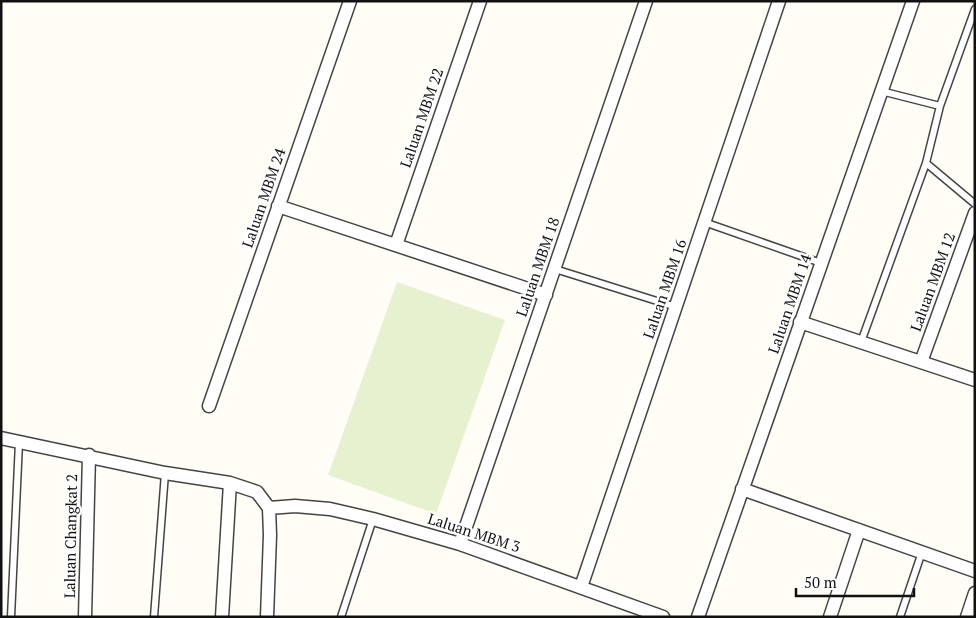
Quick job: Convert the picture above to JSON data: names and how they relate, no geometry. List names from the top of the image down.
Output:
{
  "streets": {
    "street": [
      "Laluan MBM 22",
      "Laluan MBM 24",
      "Laluan MBM 18",
      "Laluan MBM 12",
      "Laluan MBM 16",
      "Laluan MBM 14",
      "Laluan MBM 3",
      "Laluan Changkat 2"
    ]
  },
  "crossings": [
    ["Laluan MBM 18", "Laluan MBM 3"],
    ["Laluan MBM 16", "Laluan MBM 3"]
  ],
  "scale_bar": "50 m"
}
